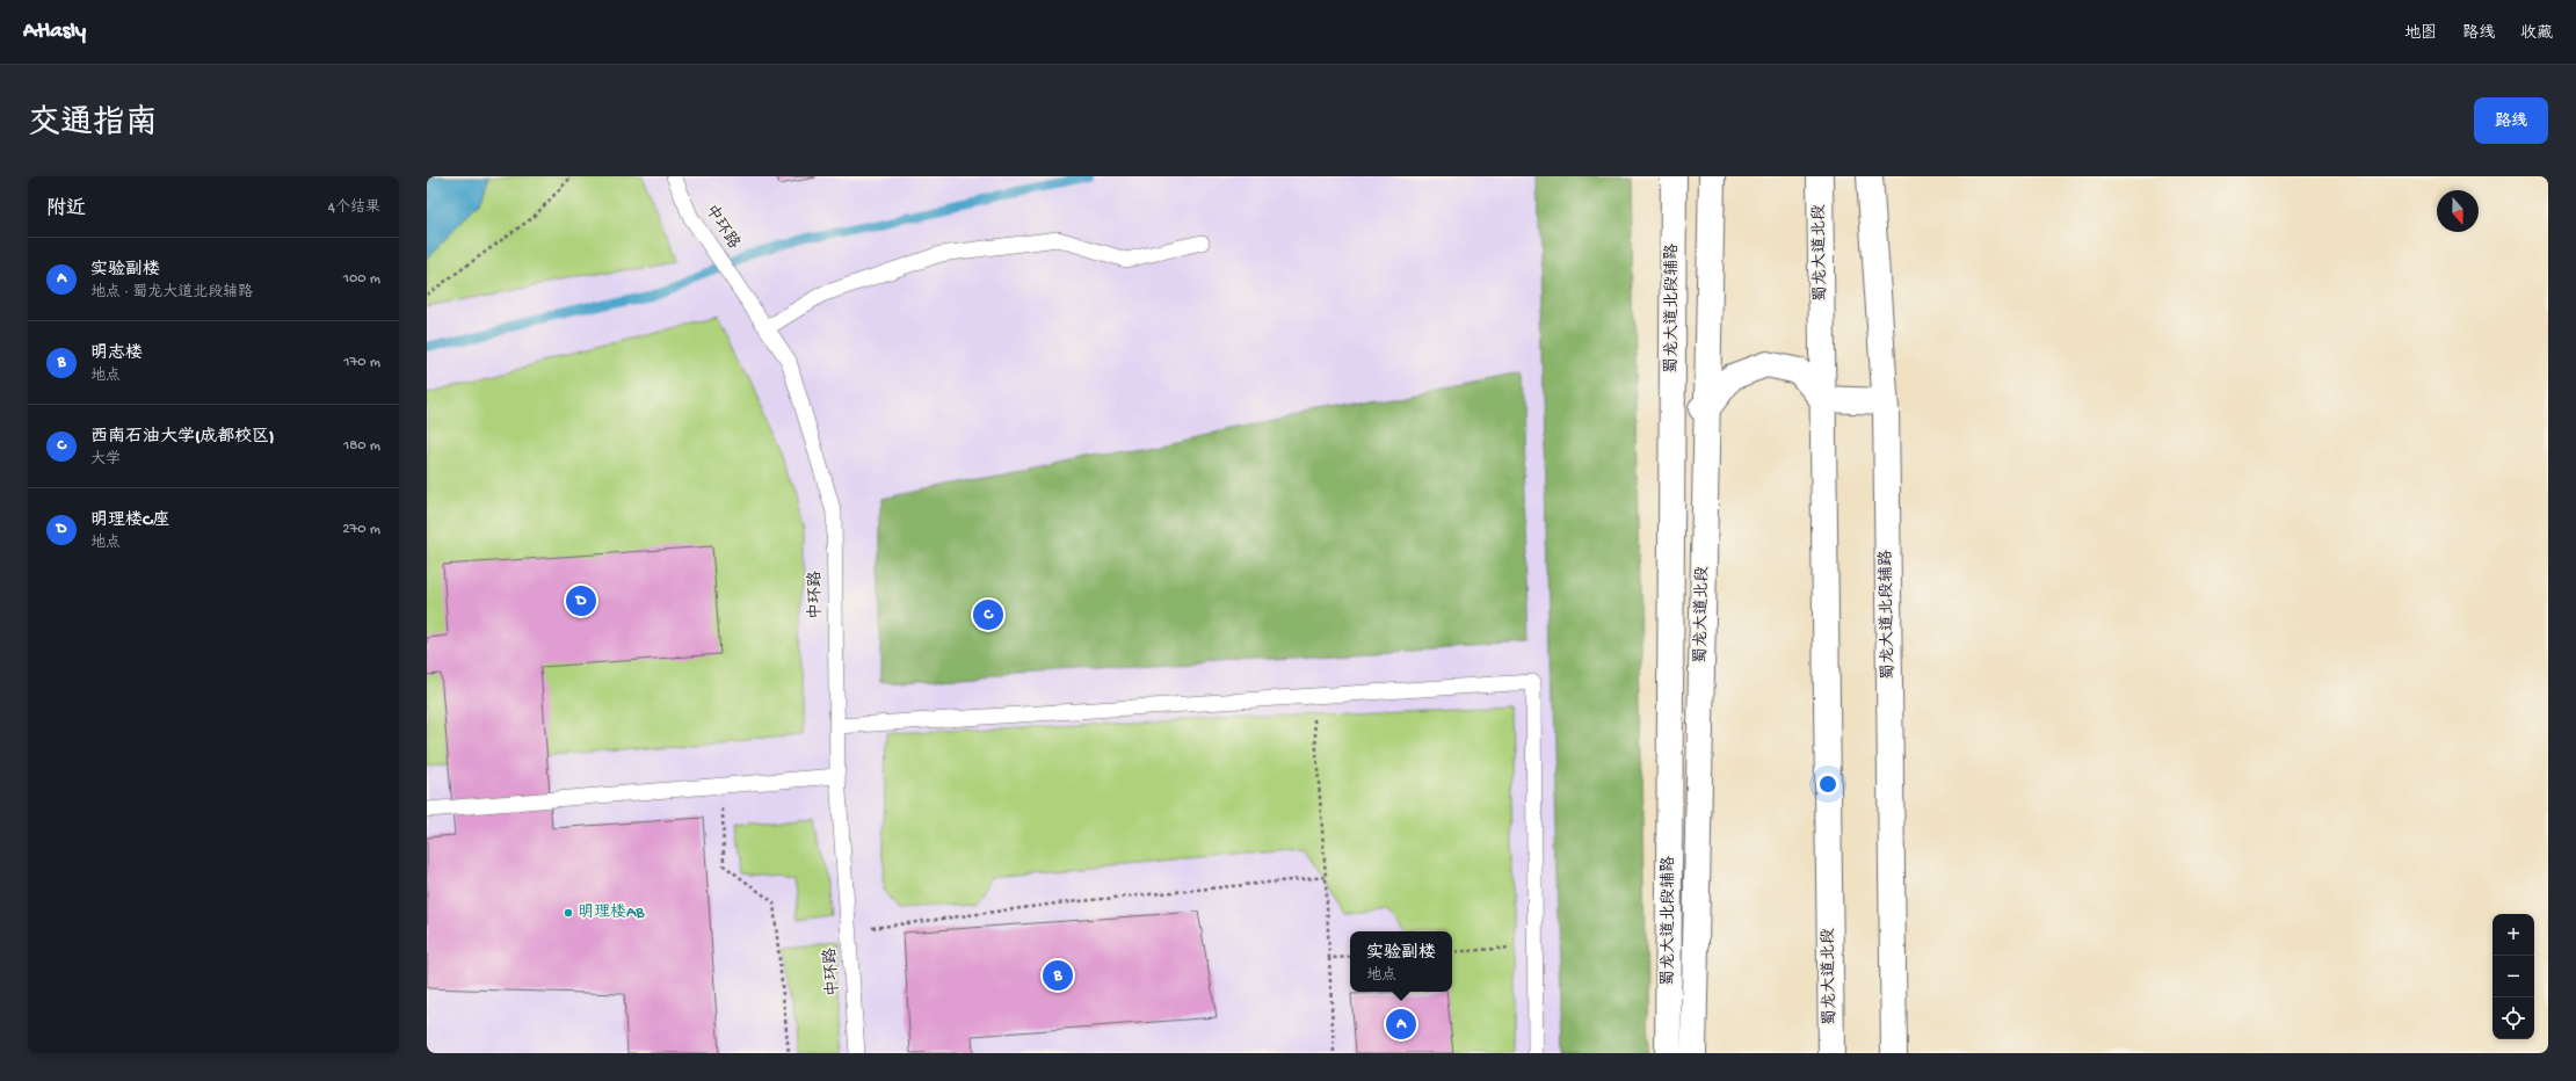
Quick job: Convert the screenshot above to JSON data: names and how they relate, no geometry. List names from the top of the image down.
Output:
{
  "streets": {
    "main road": ["蜀龙大道北段", "蜀龙大道北段辅路"],
    "lane": ["中环路"]
  },
  "places": ["明理楼AB"],
  "north": "bottom",
  "page": {
    "header": "Atlasly",
    "nav": ["地图", "路线", "收藏"],
    "title": "交通指南",
    "buttons": "路线",
    "heading": ["附近", "4个结果"],
    "list": [
      {
        "mark": "A",
        "name": "实验副楼",
        "note": "地点 · 蜀龙大道北段辅路",
        "value": "100 m"
      },
      {
        "mark": "B",
        "name": "明志楼",
        "note": "地点",
        "value": "170 m"
      },
      {
        "mark": "C",
        "name": "西南石油大学(成都校区)",
        "note": "大学",
        "value": "180 m"
      },
      {
        "mark": "D",
        "name": "明理楼C座",
        "note": "地点",
        "value": "270 m"
      }
    ],
    "pins": [
      "D",
      "C",
      "B",
      "A"
    ],
    "map_buttons": ["+", "−"],
    "popup": ["实验副楼", "地点"]
  }
}
